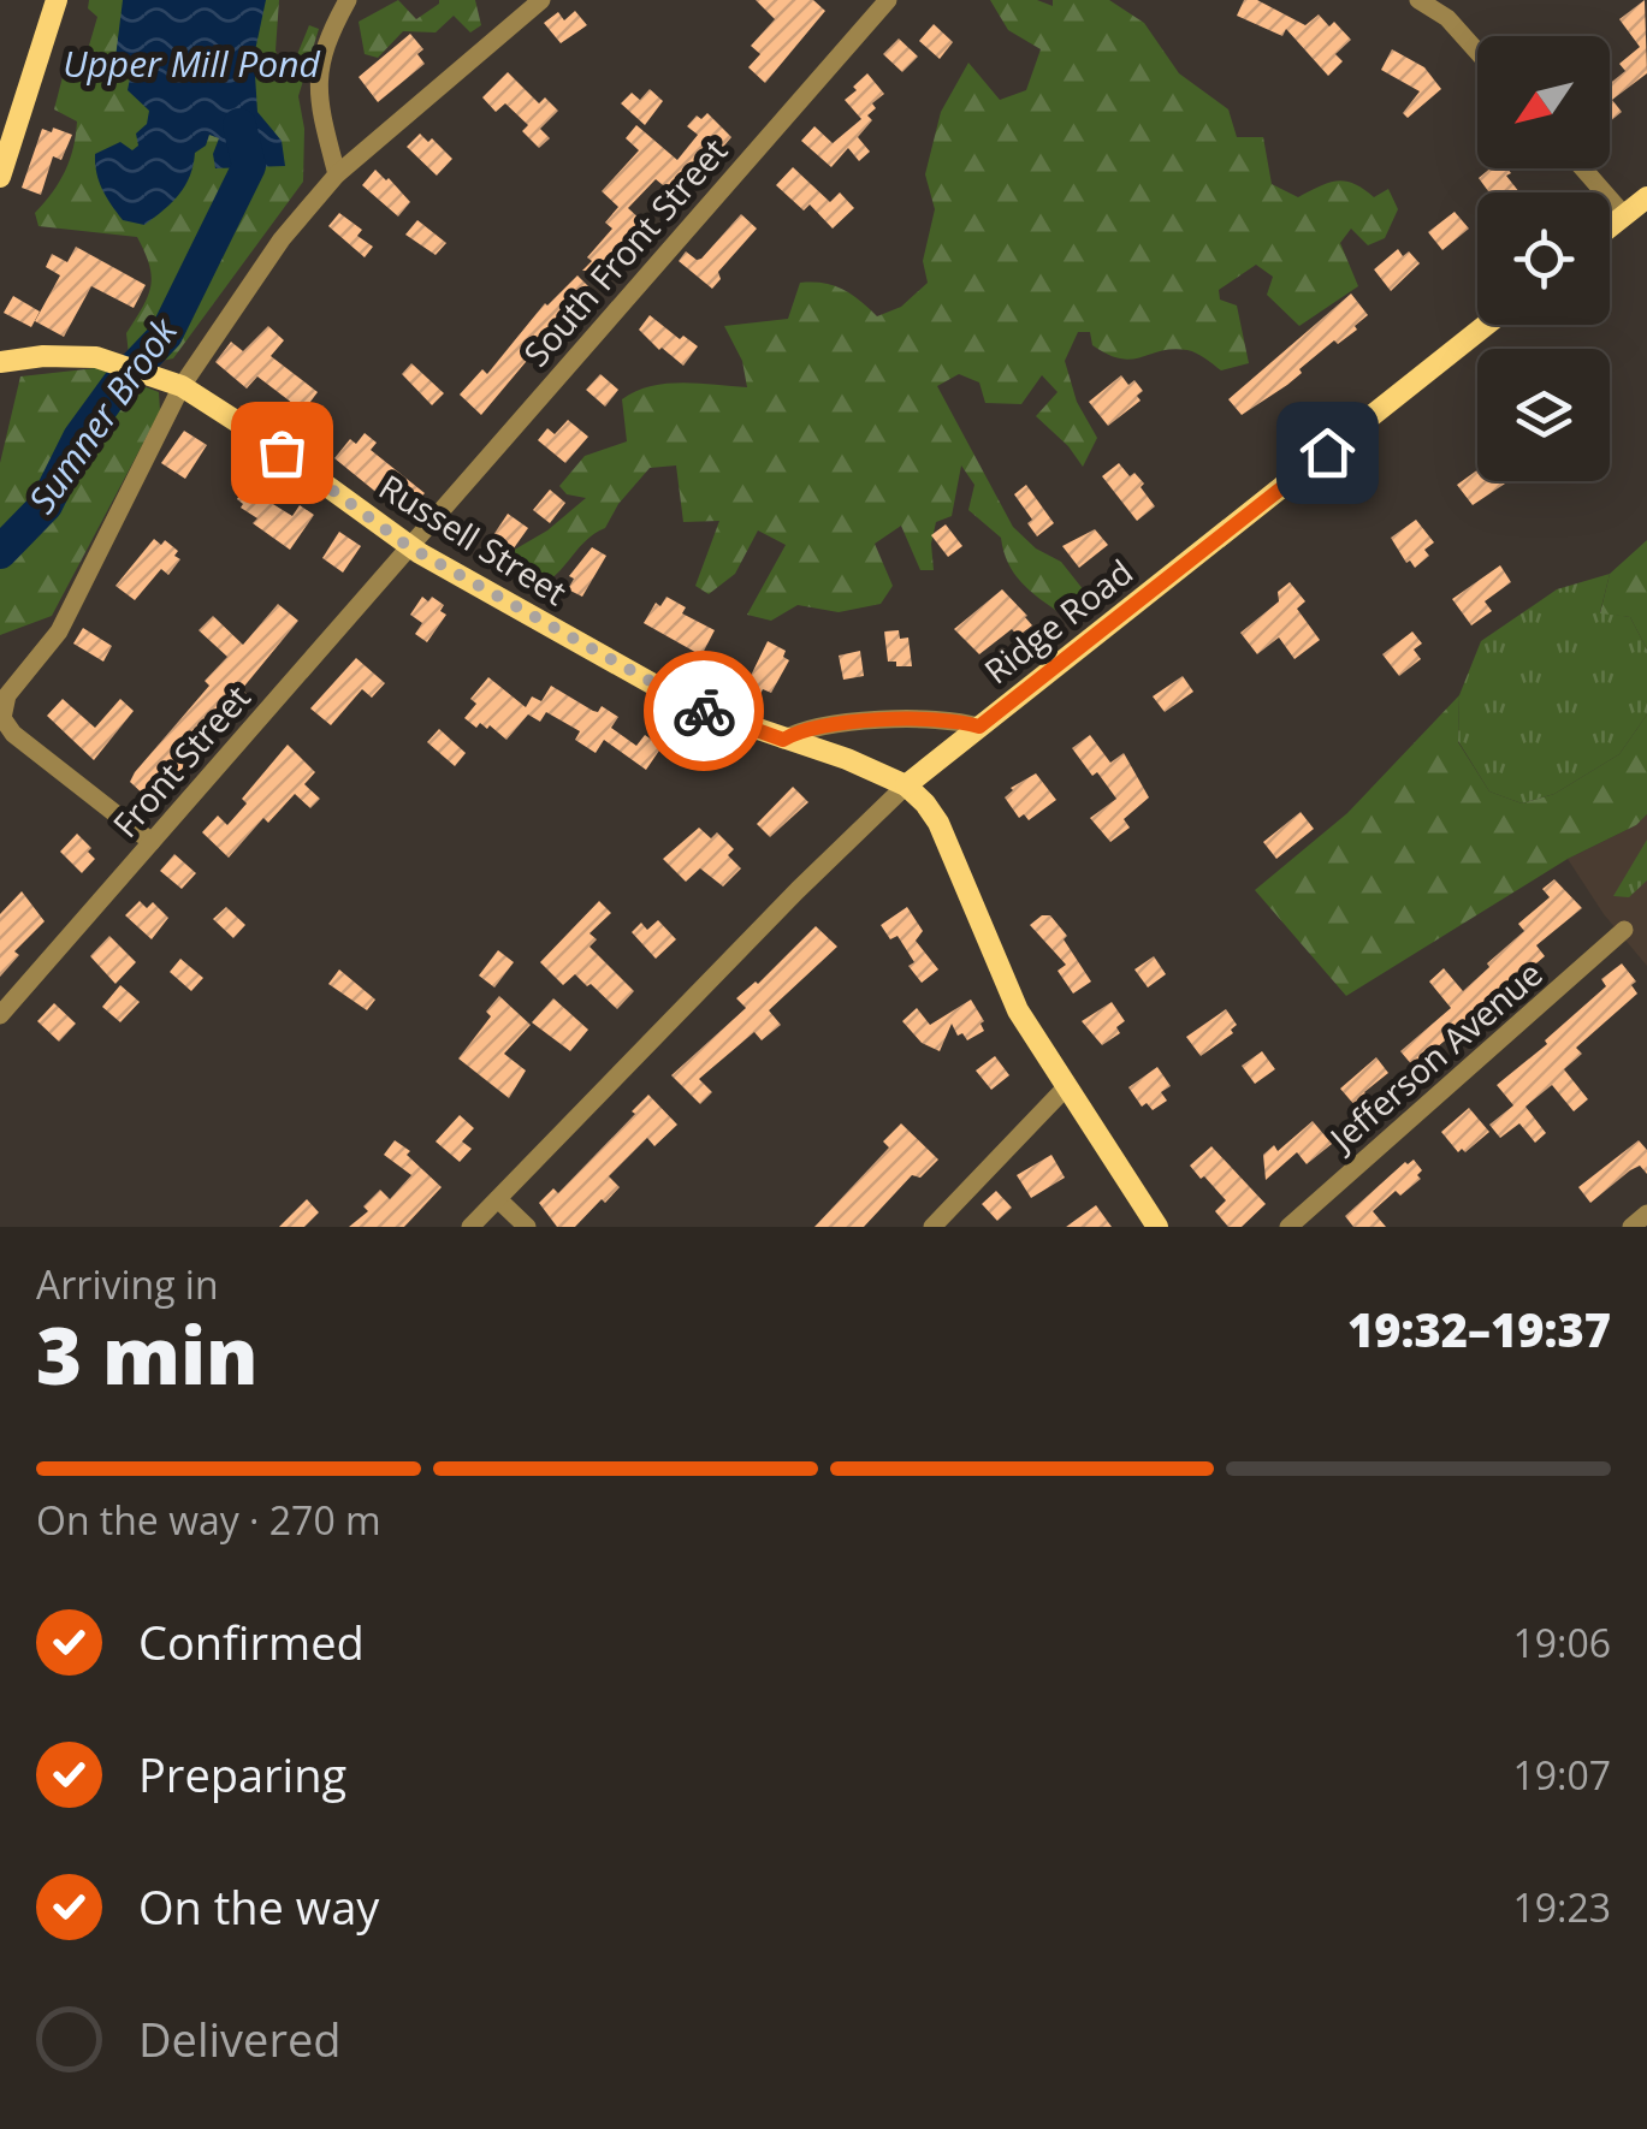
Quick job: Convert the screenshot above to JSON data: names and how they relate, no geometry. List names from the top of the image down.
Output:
{
  "streets": {
    "main road": ["Russell Street", "Ridge Road"],
    "street": ["South Front Street", "Front Street", "Jefferson Avenue"]
  },
  "crossings": [
    ["South Front Street", "Russell Street"],
    ["South Front Street", "Front Street"],
    ["Russell Street", "Ridge Road"],
    ["Russell Street", "Front Street"]
  ],
  "water": ["Upper Mill Pond", "Sumner Brook"],
  "north": "bottom left",
  "page": {
    "heading": ["3 min", "Arriving in", "19:32–19:37"],
    "bar": "On the way · 270 m",
    "list": [
      ["Confirmed", "19:06"],
      ["Preparing", "19:07"],
      ["On the way", "19:23"],
      "Delivered"
    ]
  }
}
